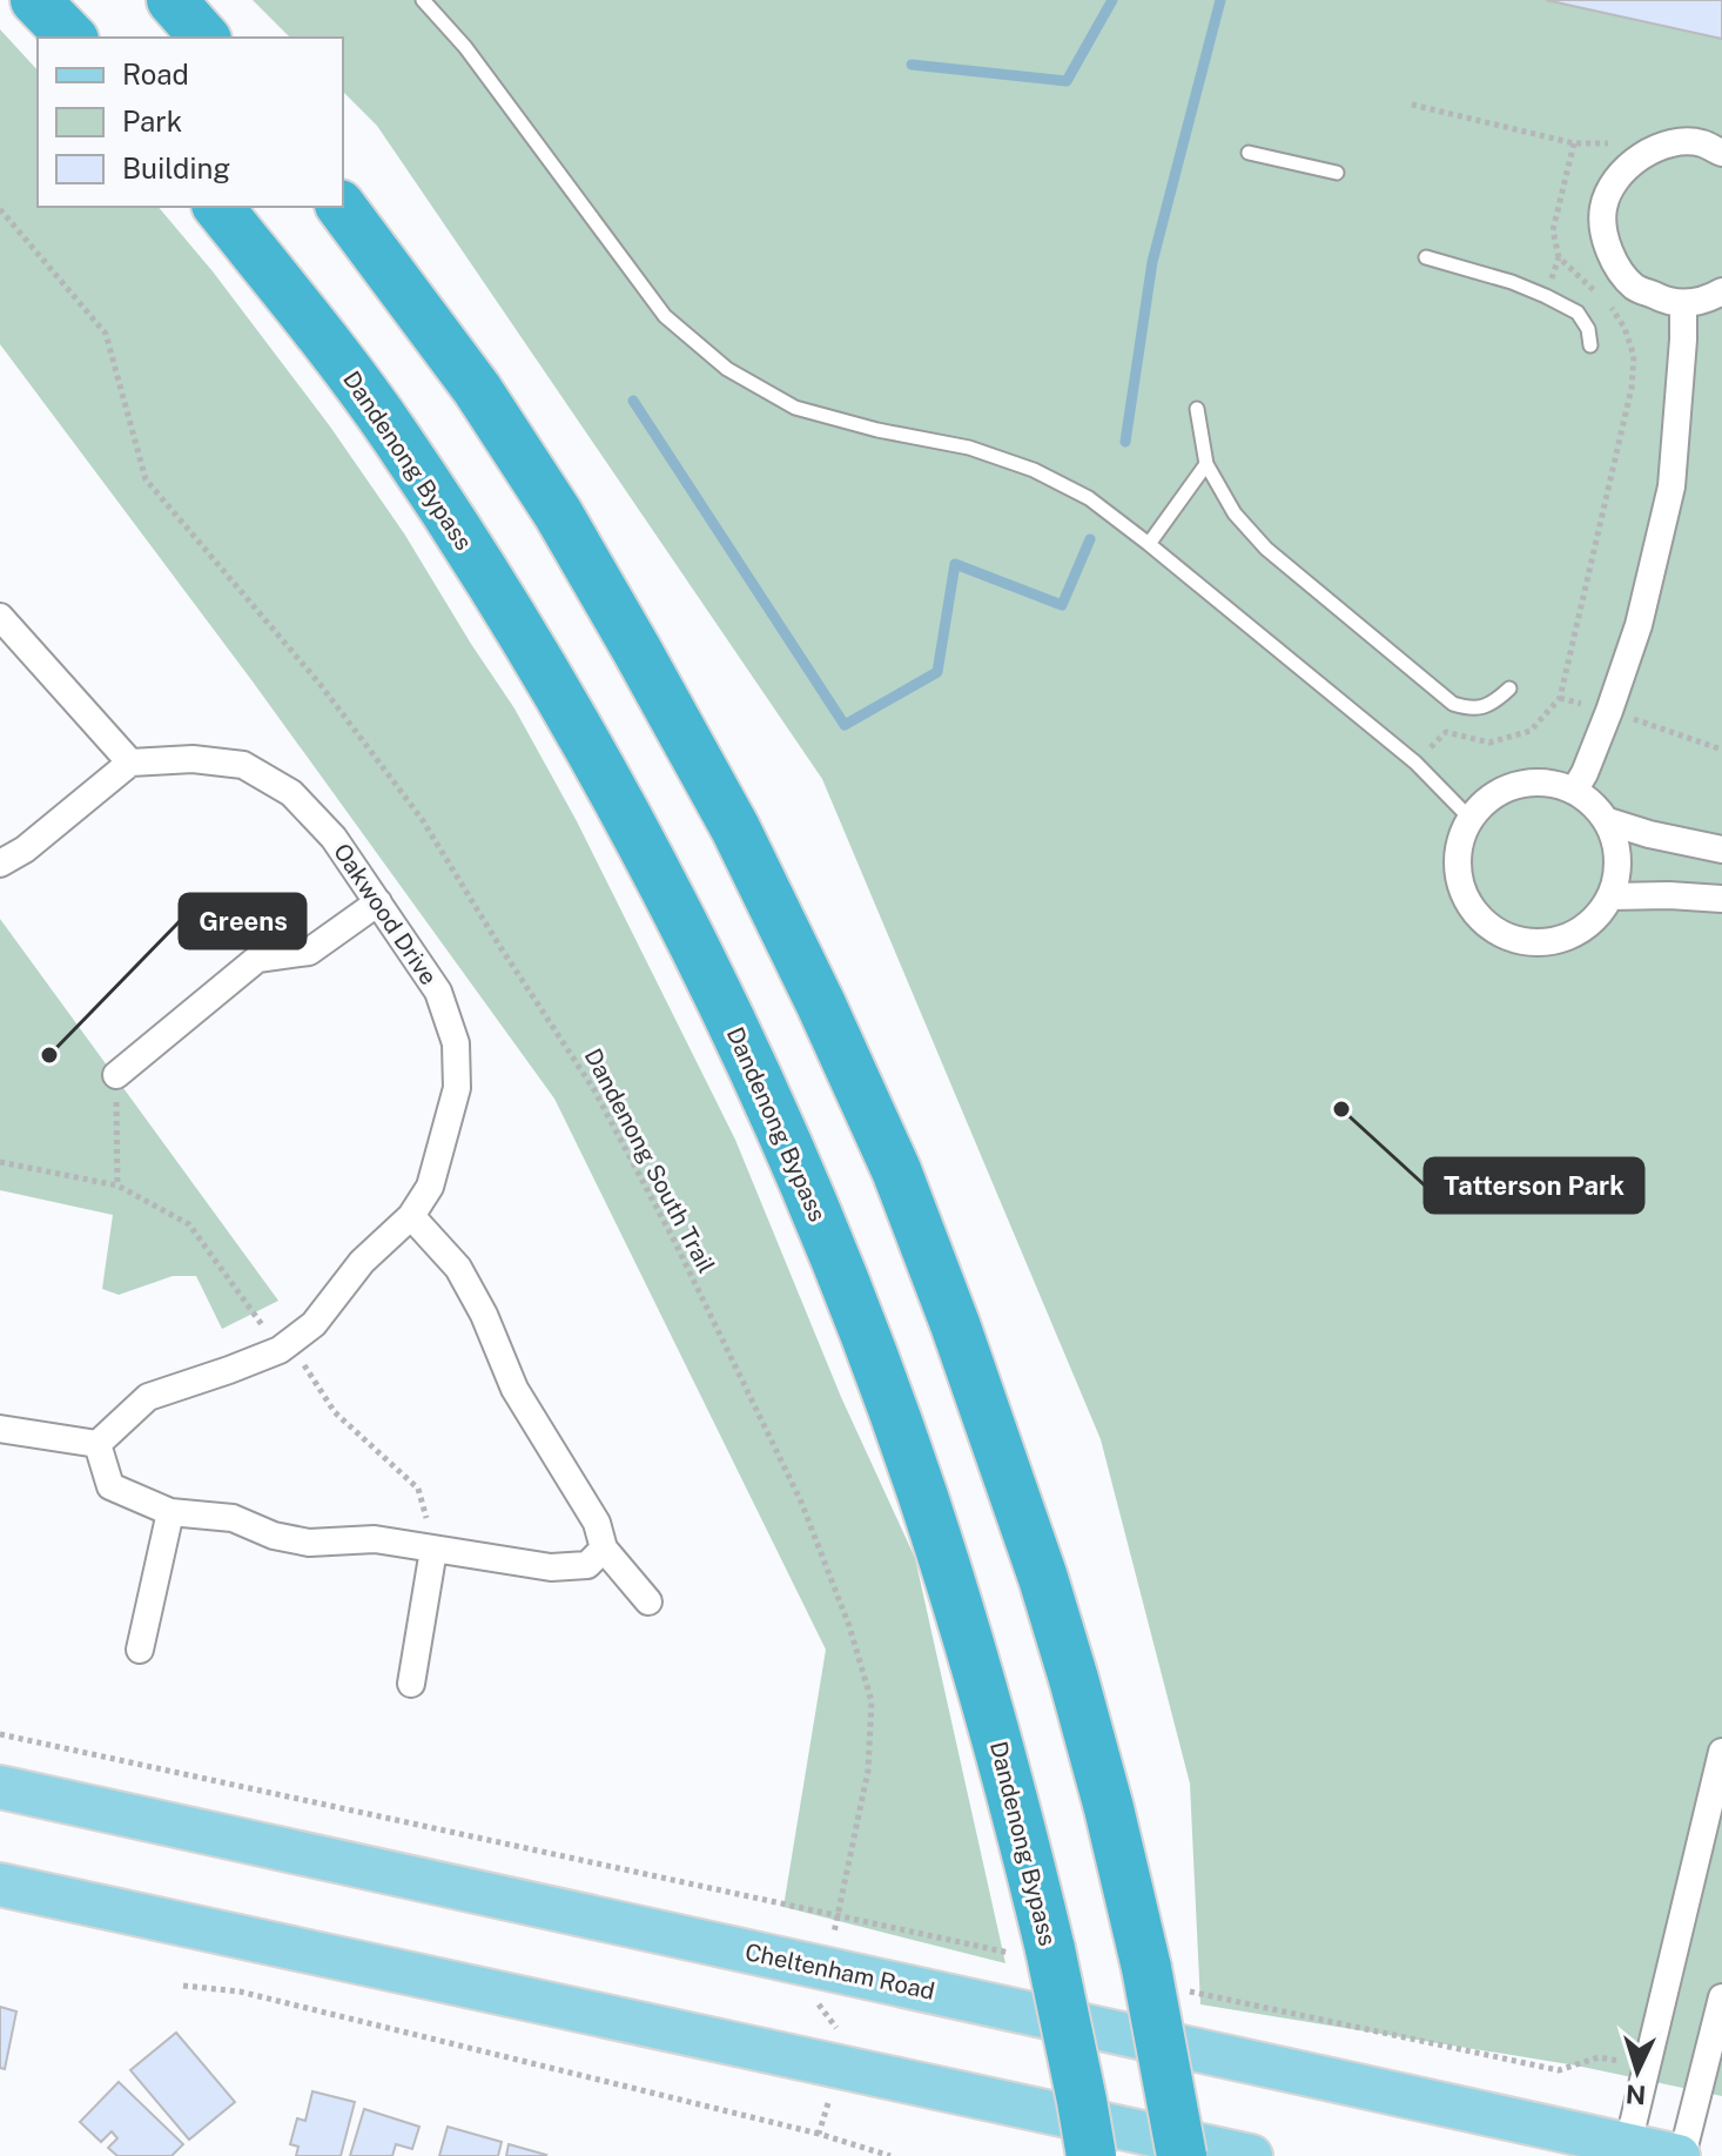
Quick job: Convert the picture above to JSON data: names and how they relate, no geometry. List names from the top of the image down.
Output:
{
  "streets": {
    "highway": ["Dandenong Bypass"],
    "main road": ["Cheltenham Road"],
    "street": ["Oakwood Drive"],
    "path": ["Dandenong South Trail"]
  },
  "crossings": [
    ["Dandenong South Trail", "Cheltenham Road"]
  ],
  "places": ["Greens", "Tatterson Park"],
  "legend": ["Road", "Park", "Building"],
  "north": "bottom"
}
